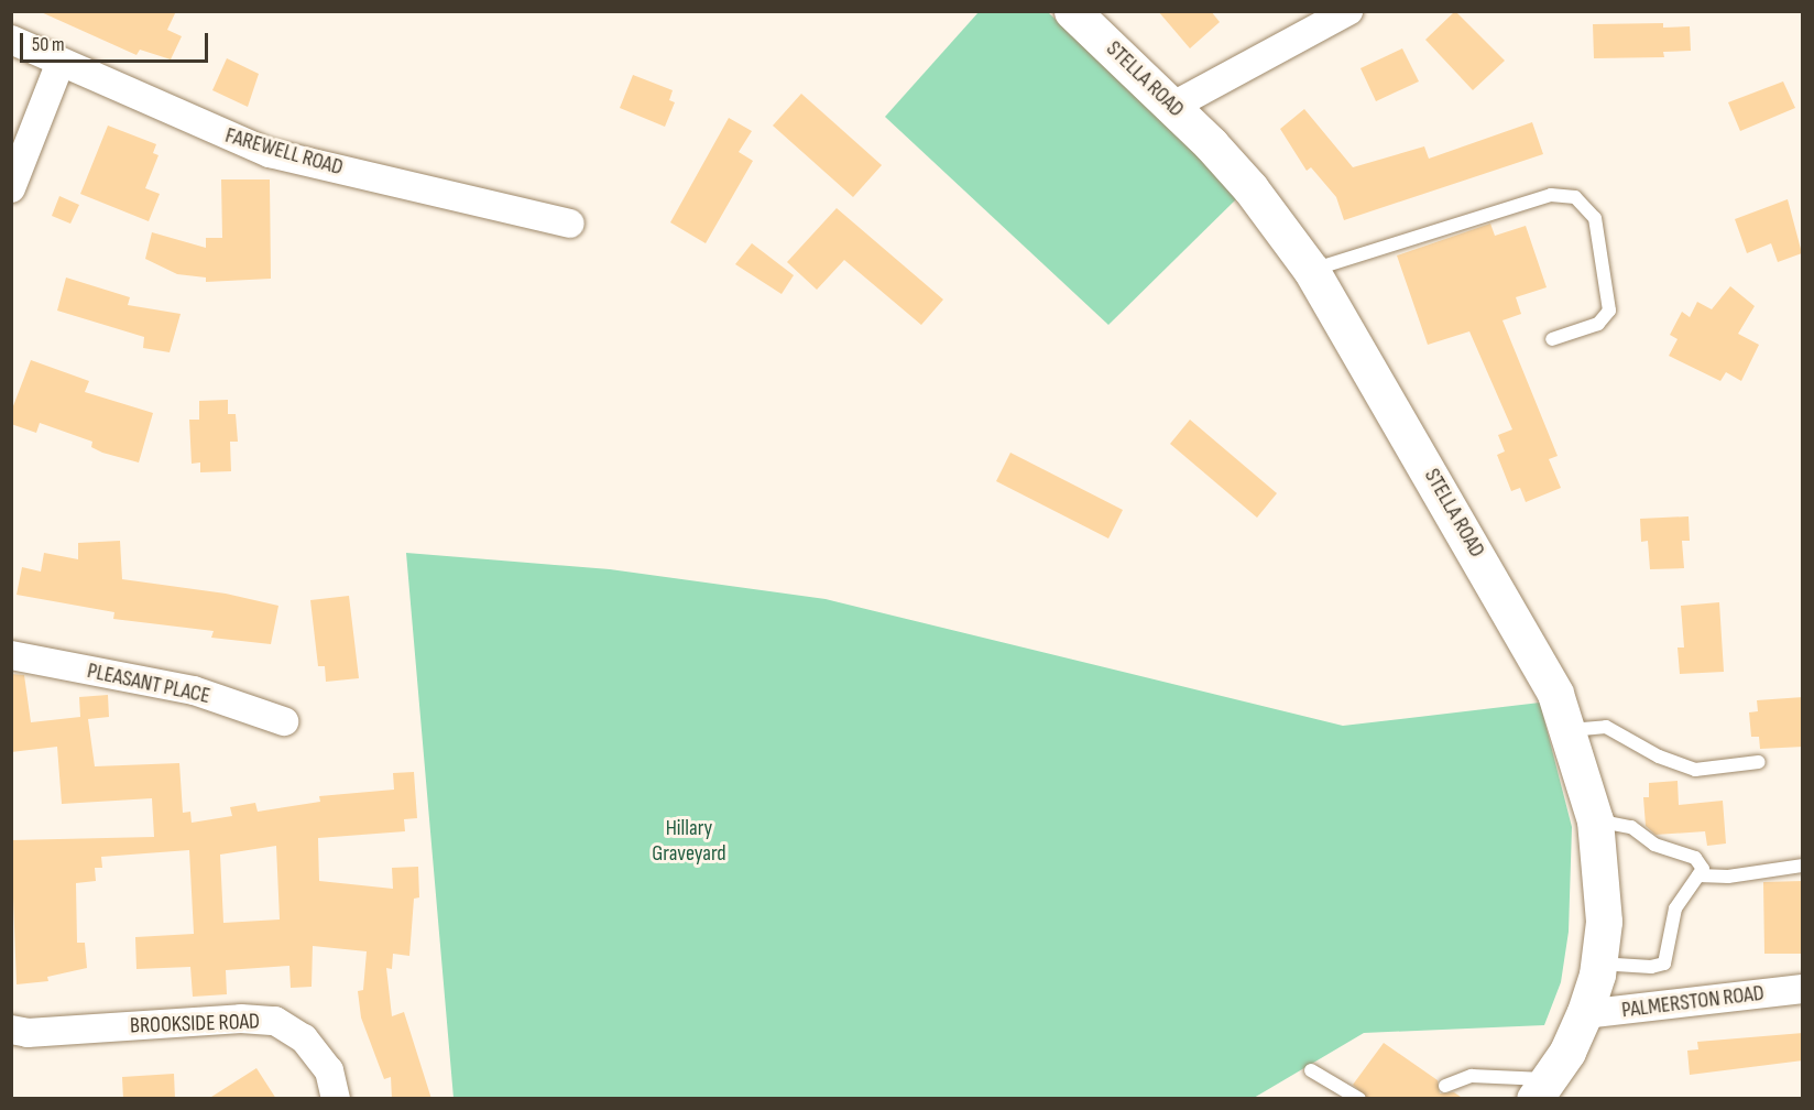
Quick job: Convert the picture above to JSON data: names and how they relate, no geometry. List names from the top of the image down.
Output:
{
  "streets": {
    "main road": ["STELLA ROAD"],
    "street": [
      "FAREWELL ROAD",
      "PLEASANT PLACE",
      "PALMERSTON ROAD",
      "BROOKSIDE ROAD"
    ]
  },
  "crossings": [
    ["STELLA ROAD", "PALMERSTON ROAD"]
  ],
  "parks": ["Hillary Graveyard"],
  "scale_bar": "50 m"
}
